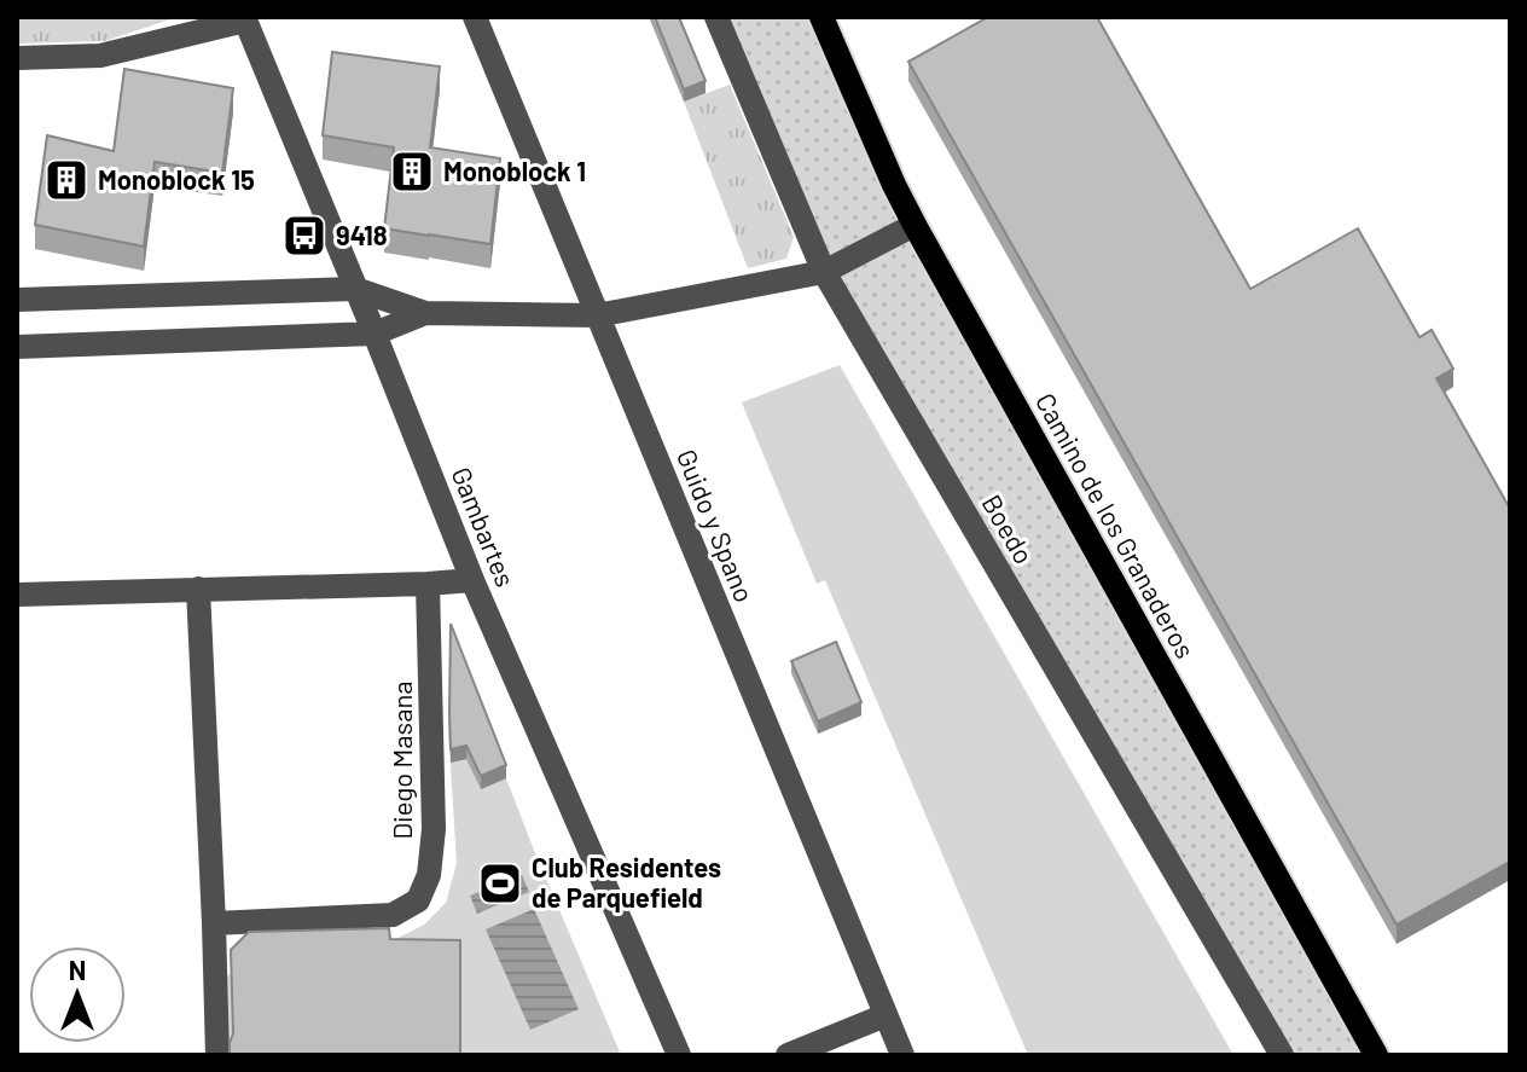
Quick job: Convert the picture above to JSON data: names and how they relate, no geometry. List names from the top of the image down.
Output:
{
  "streets": {
    "main road": ["Camino de los Granaderos"],
    "street": [
      "Guido y Spano",
      "Gambartes",
      "Boedo",
      "Diego Masana"
    ]
  },
  "places": {
    "building": ["Monoblock 1", "Monoblock 15"],
    "bus stop": ["9418"],
    "sports": ["Club Residentes de Parquefield"]
  },
  "north": "top"
}
